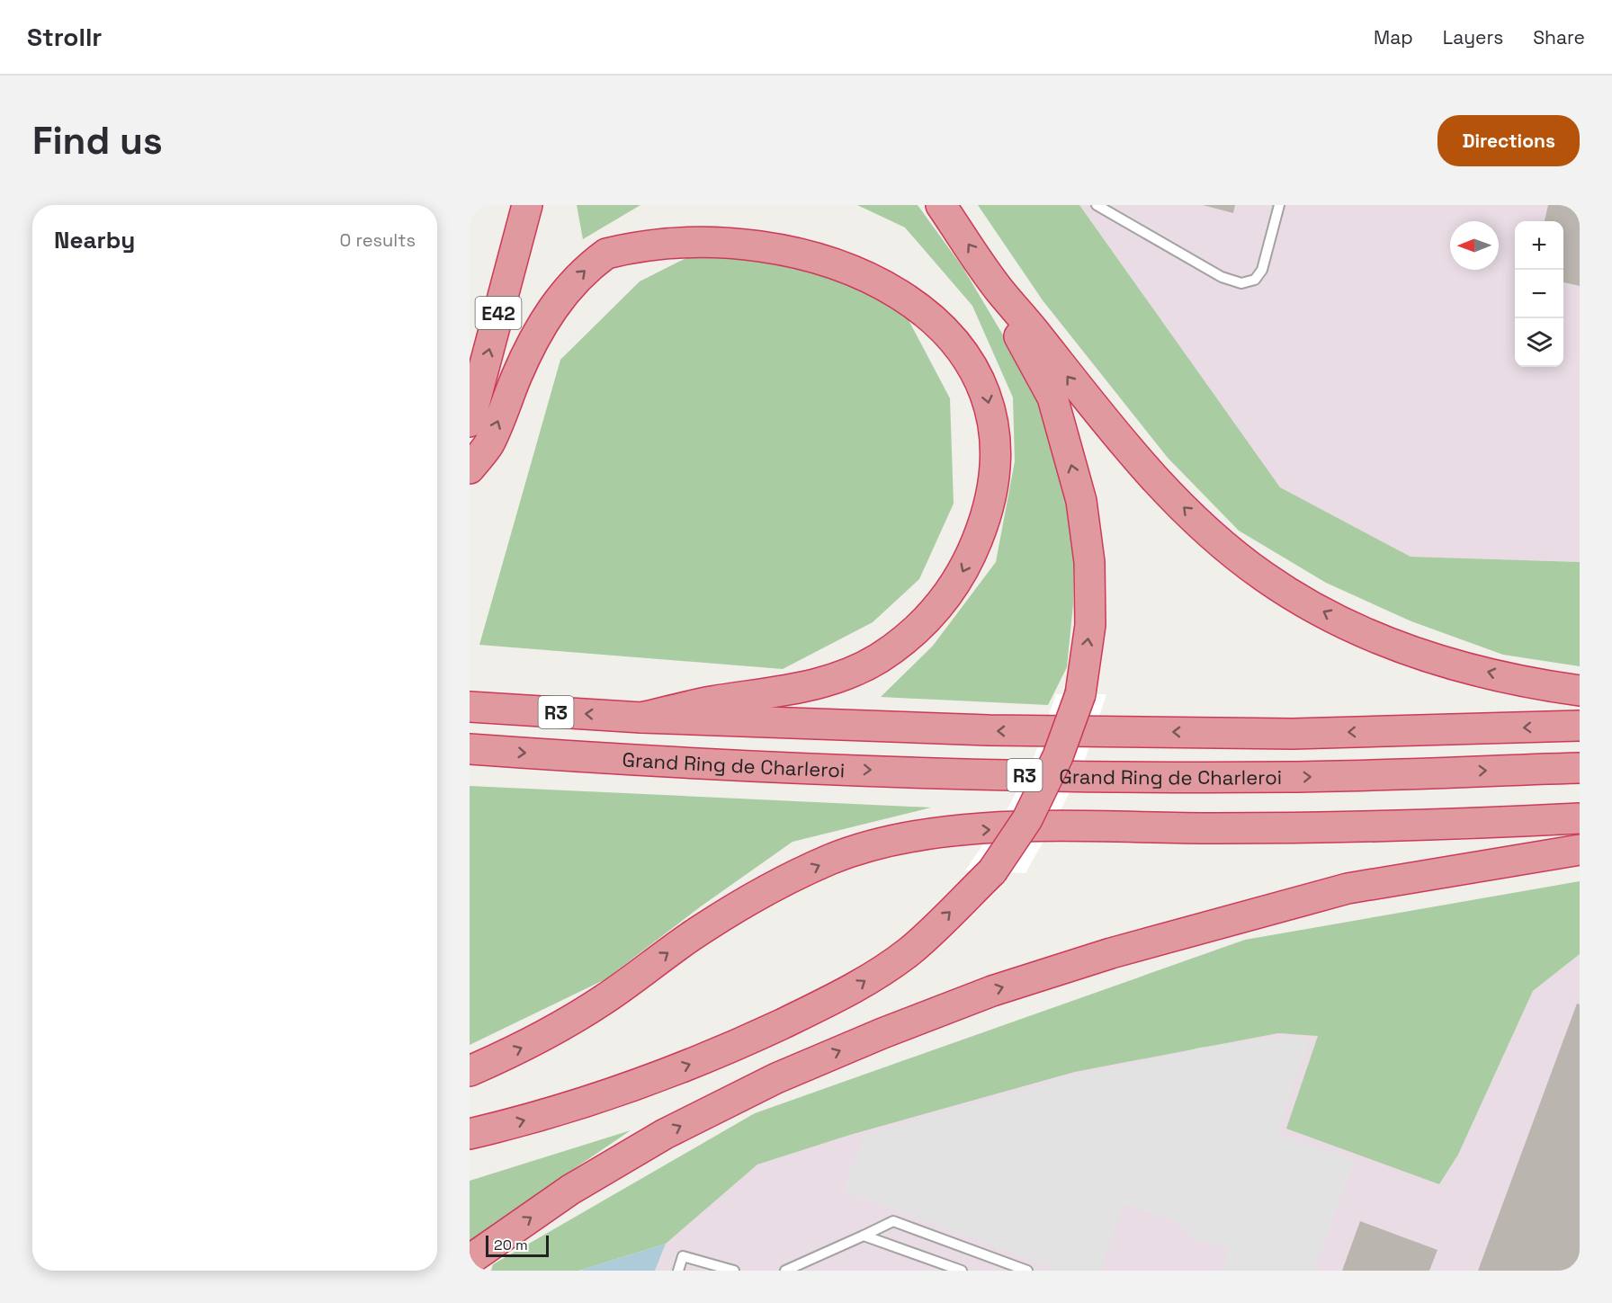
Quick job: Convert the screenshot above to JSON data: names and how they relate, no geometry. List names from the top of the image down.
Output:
{
  "streets": {
    "highway": ["E42", "R3", "Grand Ring de Charleroi"]
  },
  "scale_bar": "20 m",
  "north": "left",
  "page": {
    "header": "Strollr",
    "nav": ["Map", "Layers", "Share"],
    "buttons": "Directions",
    "title": "Find us",
    "heading": ["Nearby", "0 results"],
    "map_buttons": ["+", "−"],
    "scale": "20 m"
  }
}
